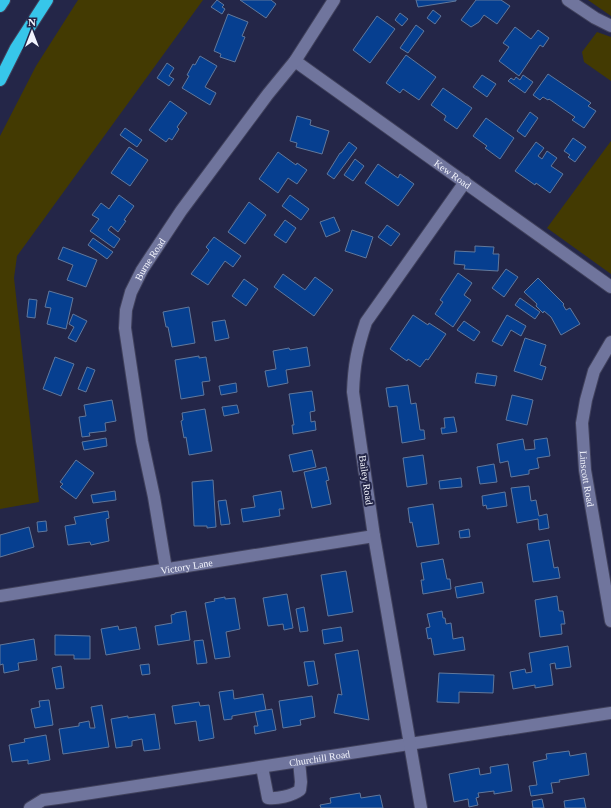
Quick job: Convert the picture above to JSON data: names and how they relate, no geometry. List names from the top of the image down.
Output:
{
  "streets": {
    "street": [
      "Kew Road",
      "Burne Road",
      "Linscott Road",
      "Bailey Road",
      "Victory Lane",
      "Churchill Road"
    ]
  },
  "crossings": [
    ["Kew Road", "Burne Road"],
    ["Kew Road", "Bailey Road"],
    ["Burne Road", "Victory Lane"],
    ["Bailey Road", "Victory Lane"],
    ["Bailey Road", "Churchill Road"]
  ],
  "north": "top"
}
